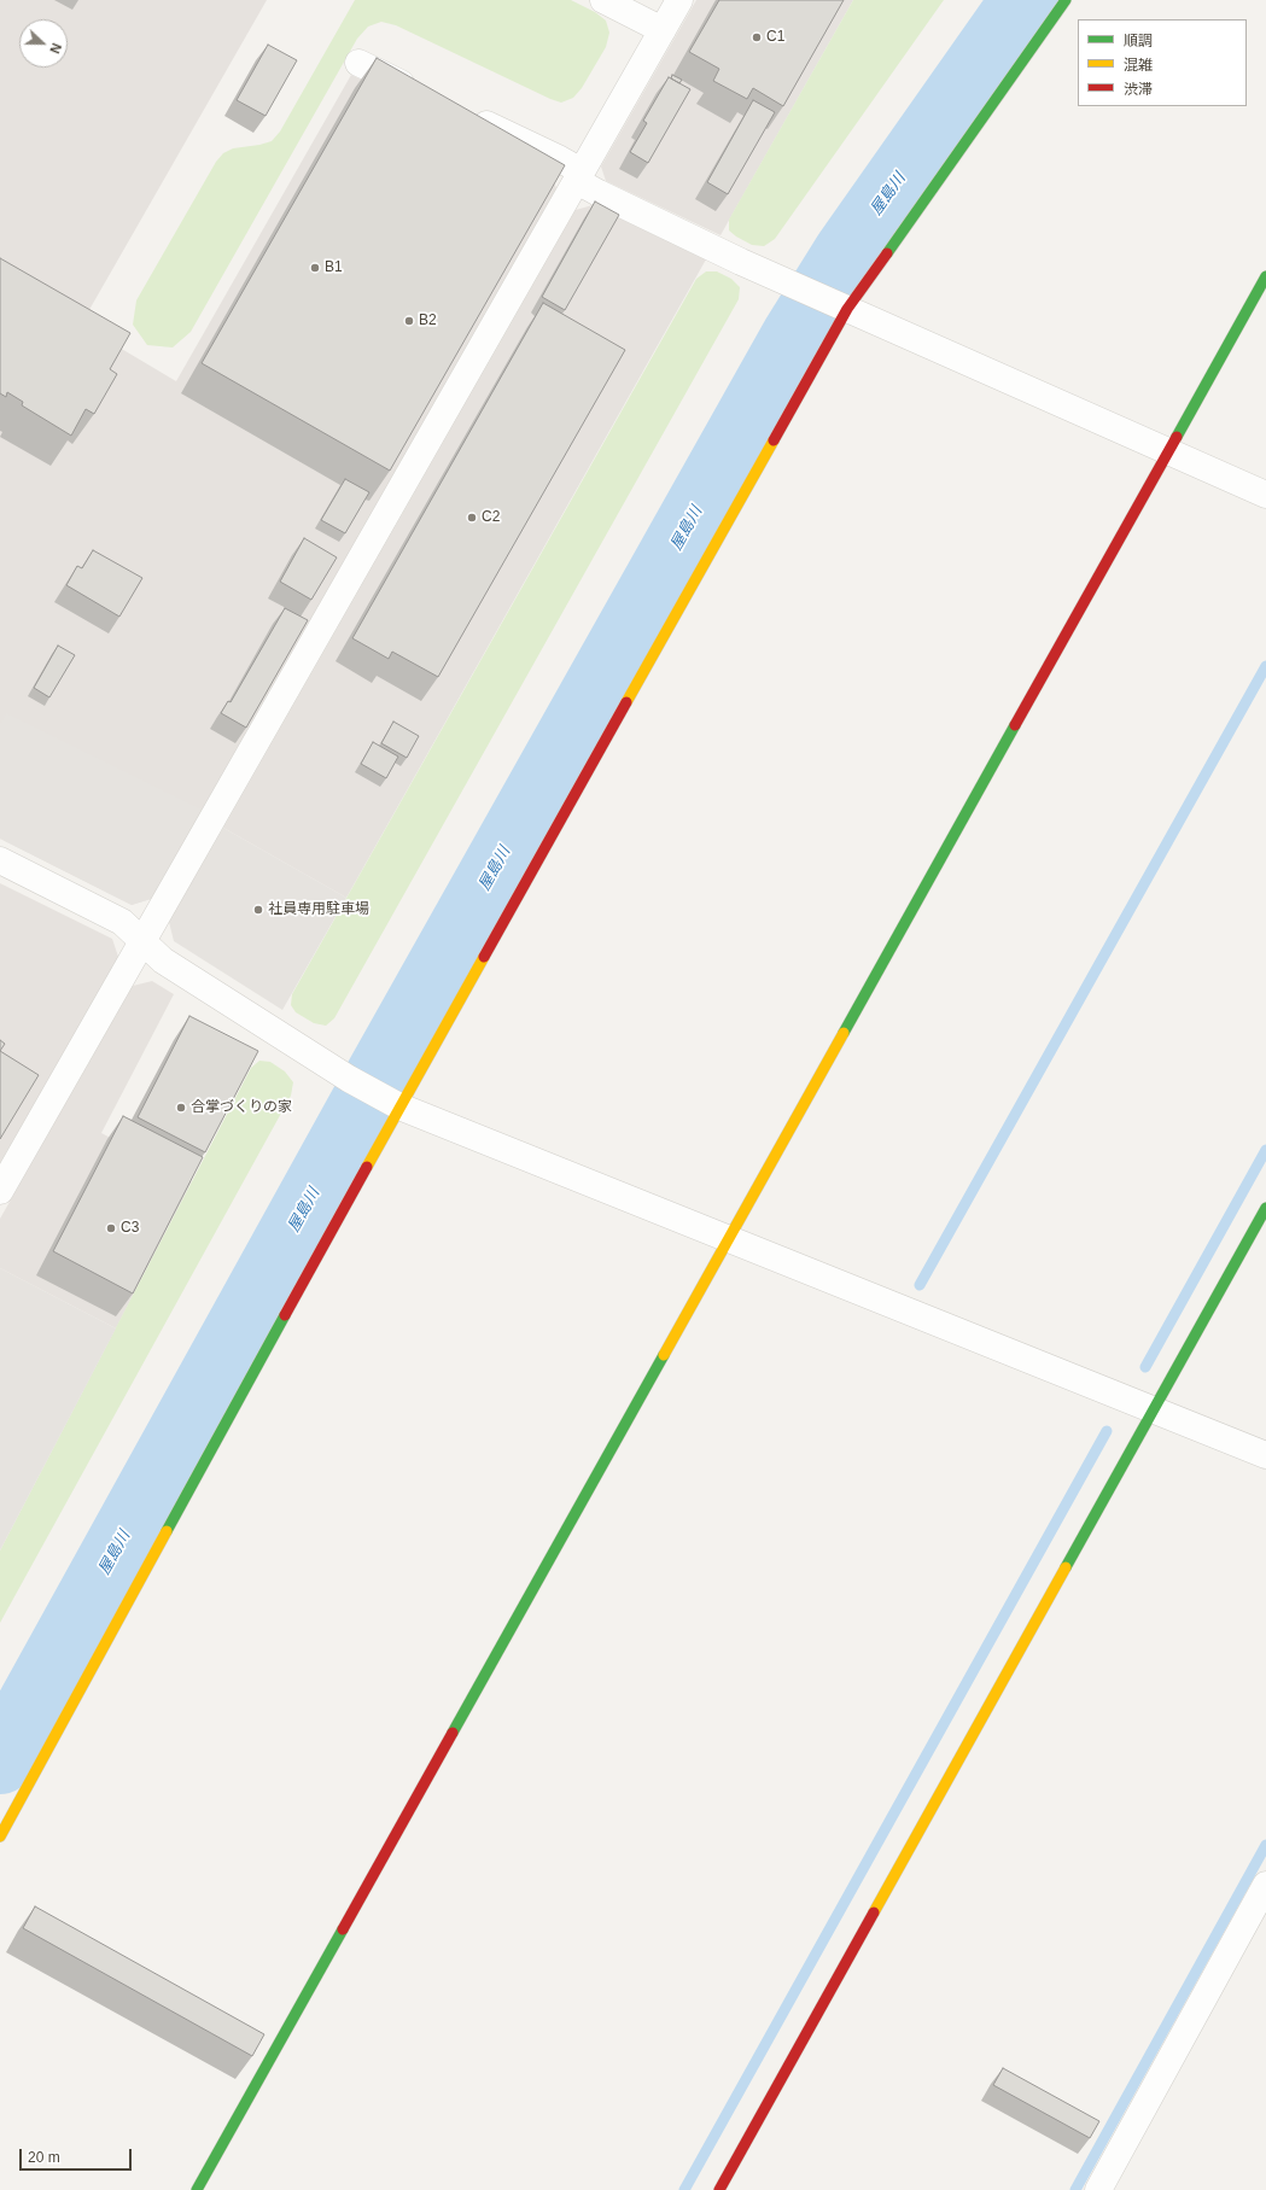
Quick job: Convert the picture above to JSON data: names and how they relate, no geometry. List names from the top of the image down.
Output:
{
  "water": ["屋島川"],
  "places": [
    "C1",
    "B1",
    "B2",
    "C2",
    "社員専用駐車場",
    "合掌づくりの家",
    "C3"
  ],
  "legend": ["順調", "混雑", "渋滞"],
  "scale_bar": "20 m",
  "north": "right"
}
